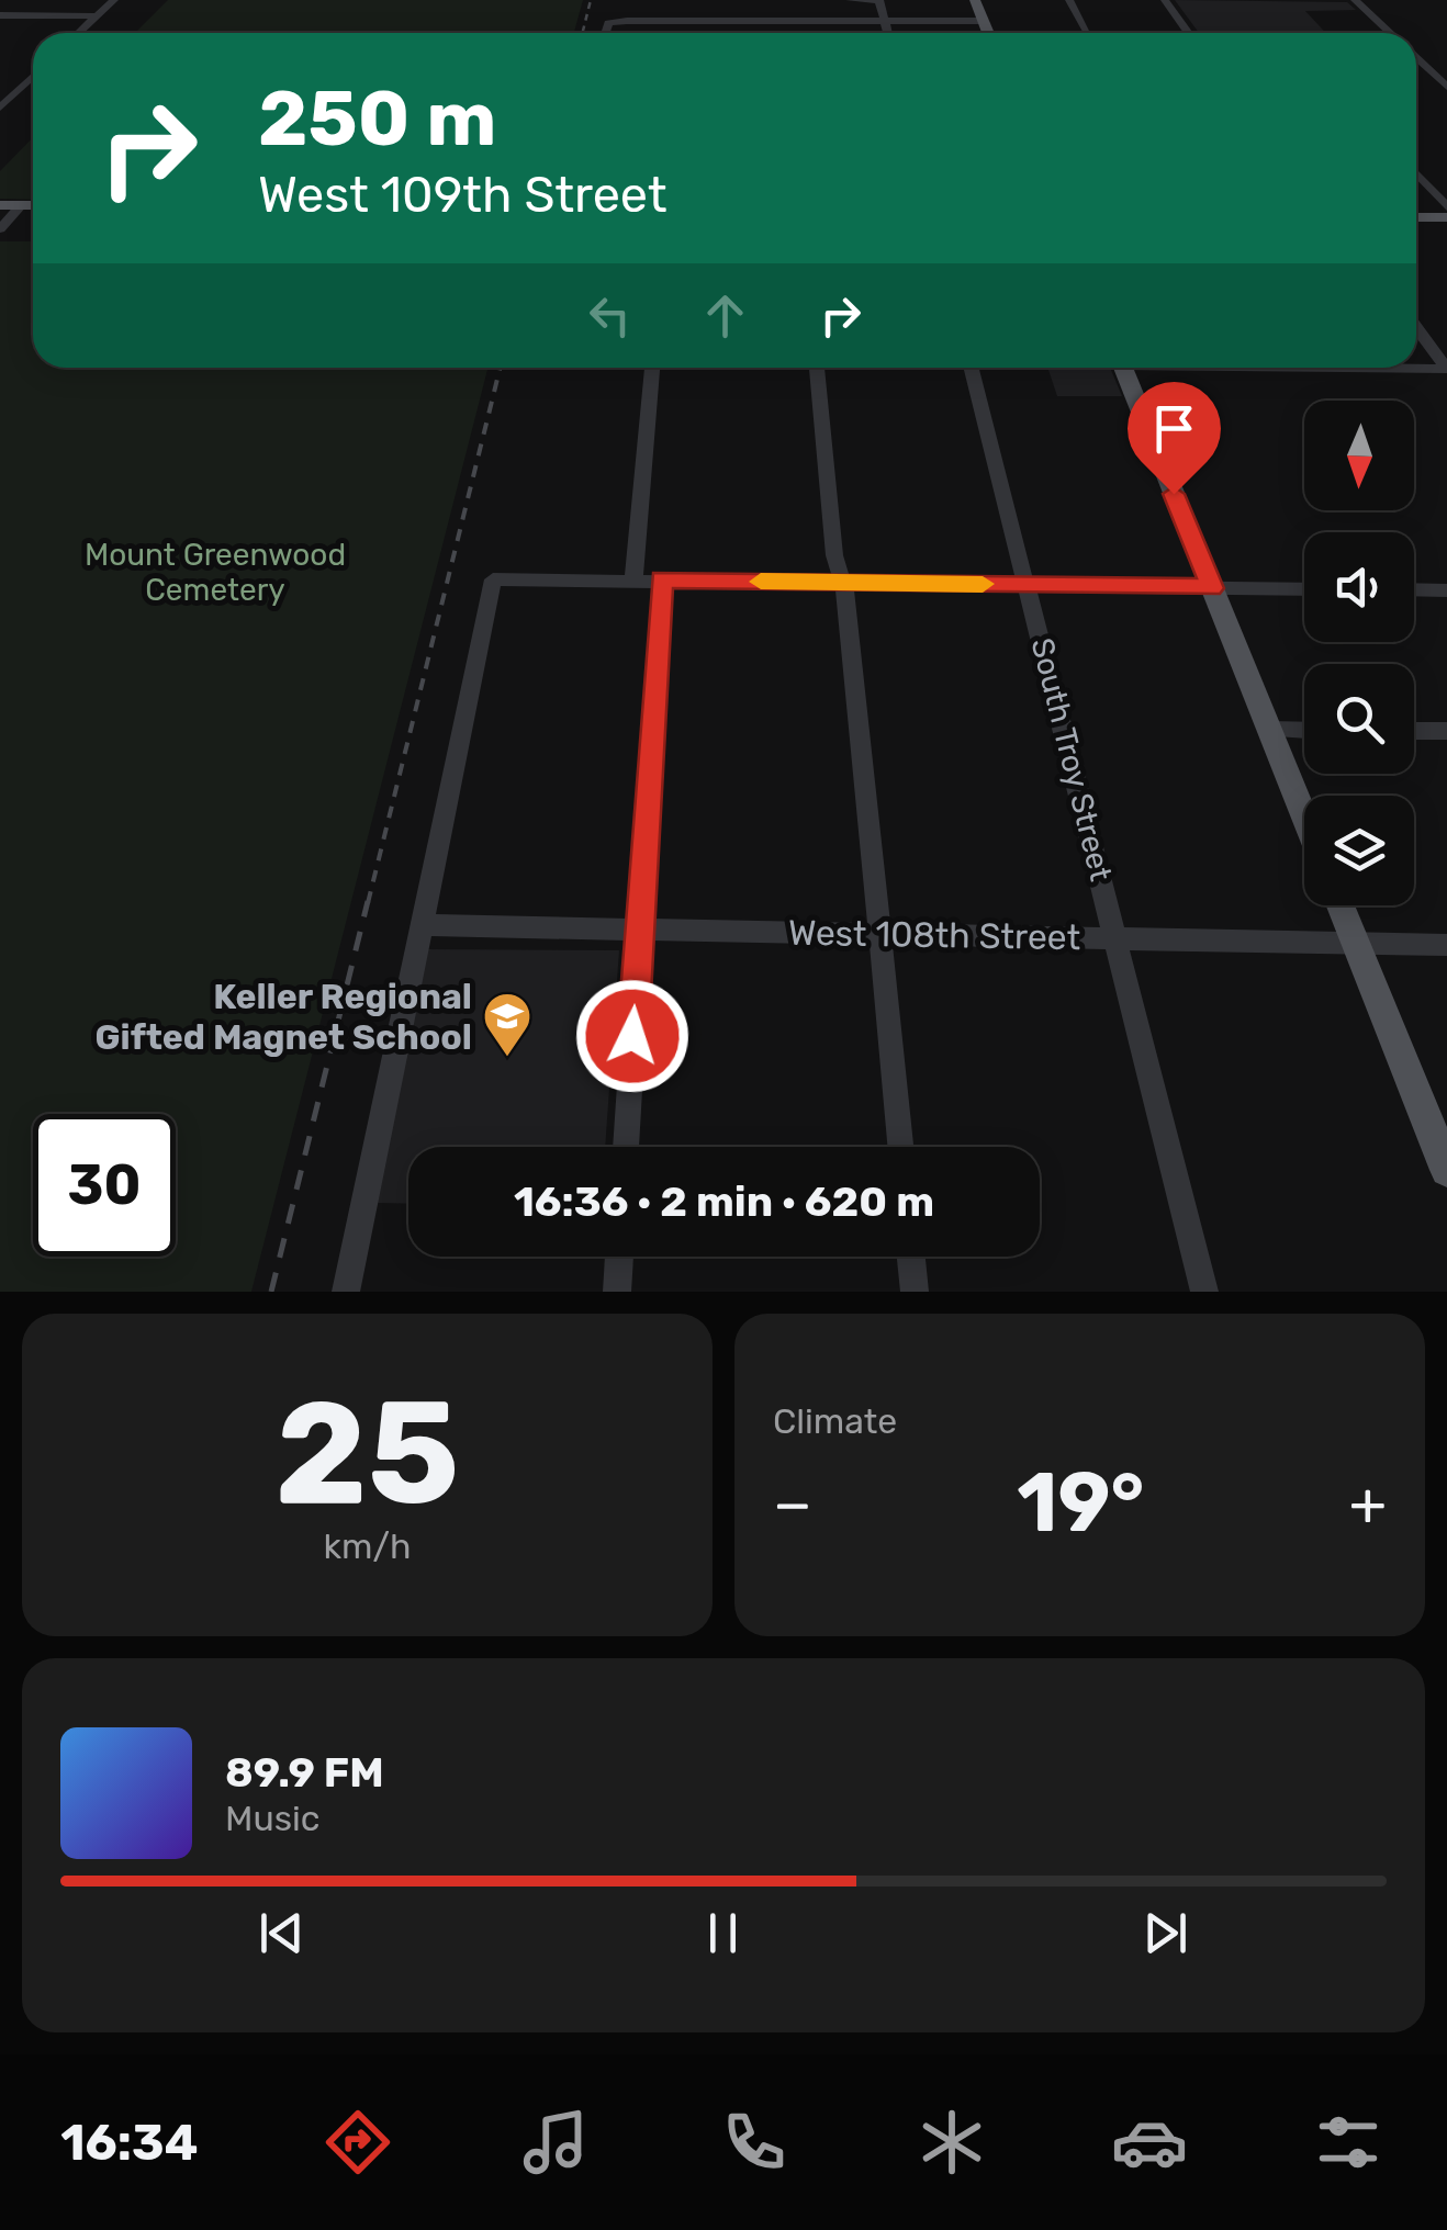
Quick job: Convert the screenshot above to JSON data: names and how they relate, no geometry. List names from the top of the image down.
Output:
{
  "streets": {
    "street": ["South Troy Street", "West 108th Street"]
  },
  "crossings": [
    ["South Troy Street", "West 108th Street"]
  ],
  "parks": ["Mount Greenwood Cemetery"],
  "places": {
    "school or university": ["Keller Regional Gifted Magnet School"]
  },
  "north": "bottom",
  "page": {
    "turn": ["250 m", "West 109th Street"],
    "limit": "30",
    "trip": "16:36 · 2 min · 620 m",
    "tile": [
      ["25", "km/h"],
      "Climate"
    ],
    "heat": ["−", "19°", "+"],
    "song": ["89.9 FM", "Music"],
    "tabs": "16:34"
  }
}
